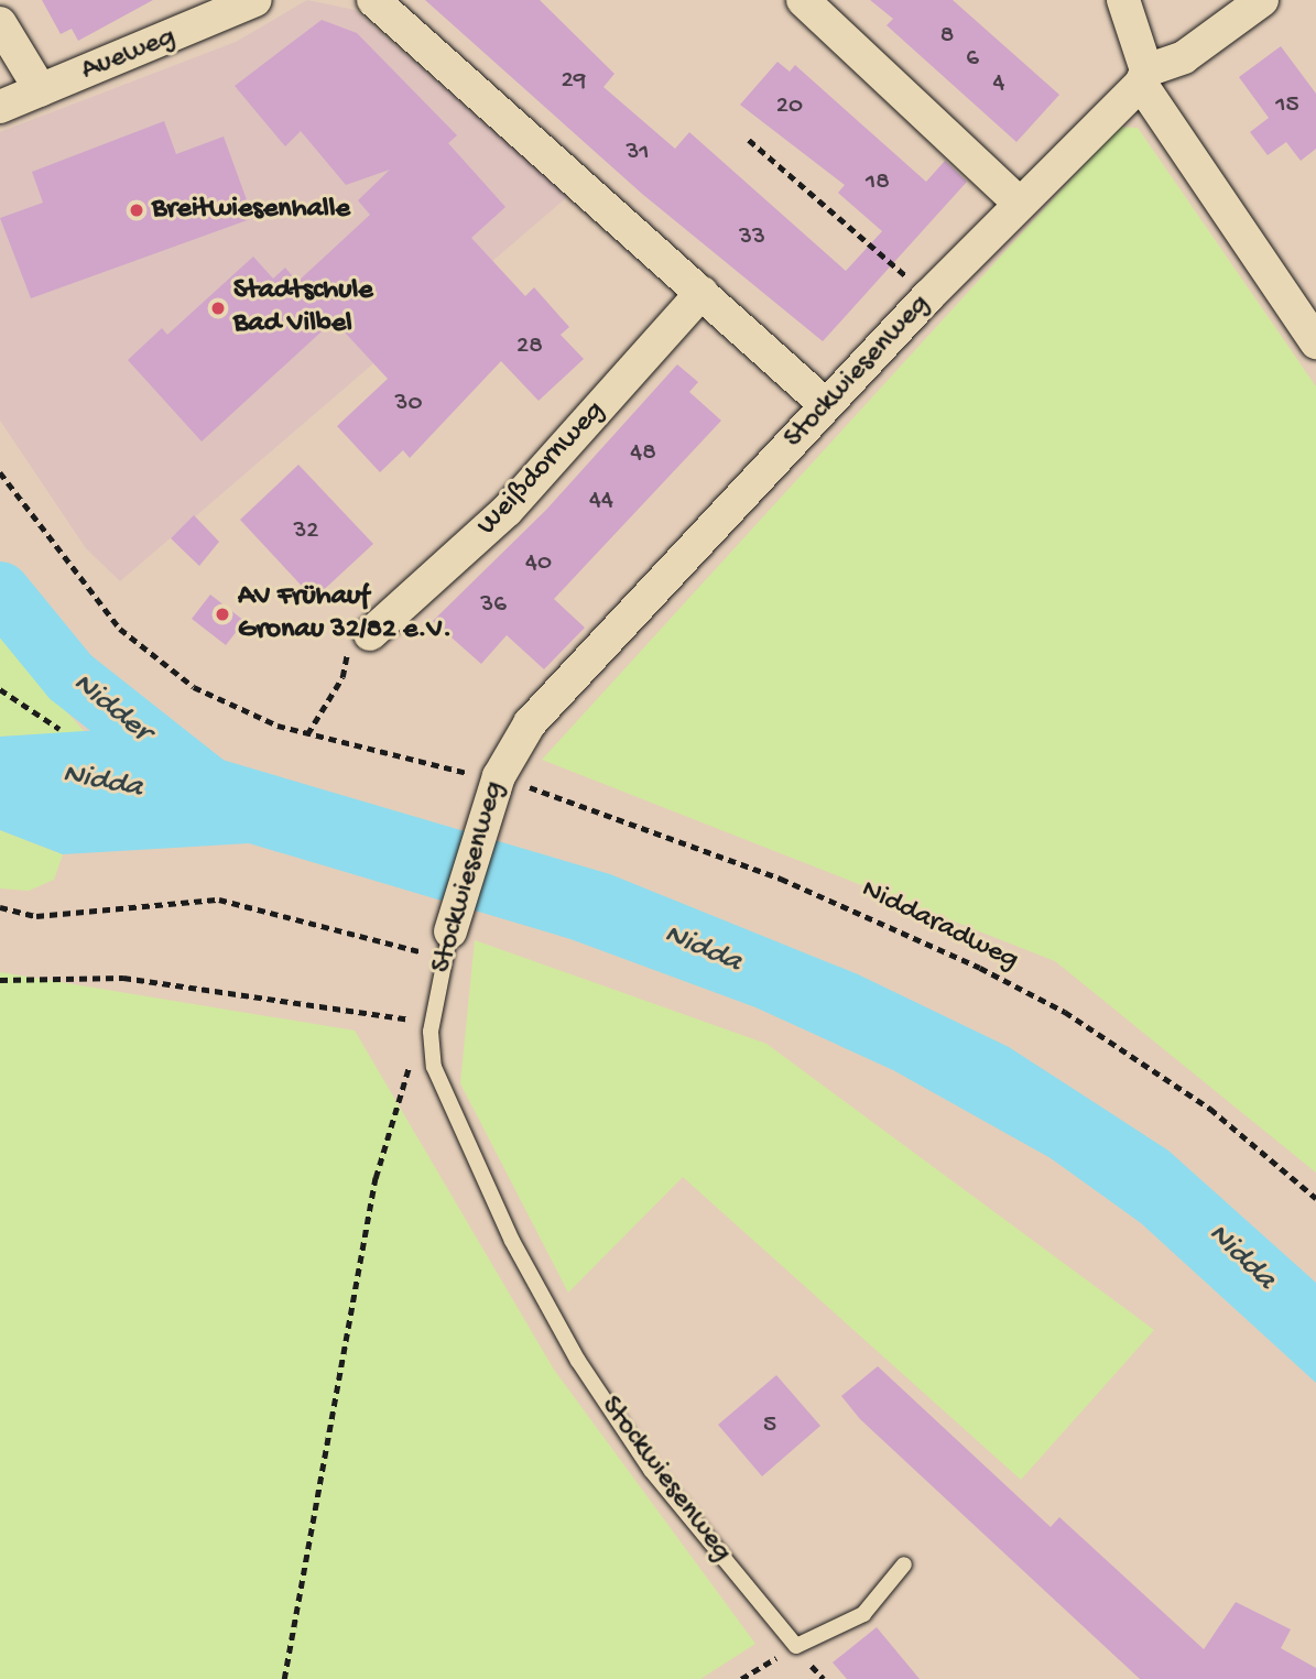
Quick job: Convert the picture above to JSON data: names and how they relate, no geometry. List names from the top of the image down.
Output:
{
  "streets": {
    "street": ["Aueweg", "Stockwiesenweg", "Weißdornweg"],
    "path": ["Niddaradweg"]
  },
  "crossings": [
    ["Stockwiesenweg", "Niddaradweg"]
  ],
  "water": ["Nidder", "Nidda"],
  "places": ["Breitwiesenhalle", "Stadtschule Bad Vilbel", "AV Frühauf Gronau 32/82 e.V."],
  "house_numbers": [
    "8",
    "6",
    "29",
    "4",
    "15",
    "20",
    "31",
    "18",
    "33",
    "28",
    "30",
    "48",
    "44",
    "32",
    "40",
    "36",
    "5"
  ]
}
